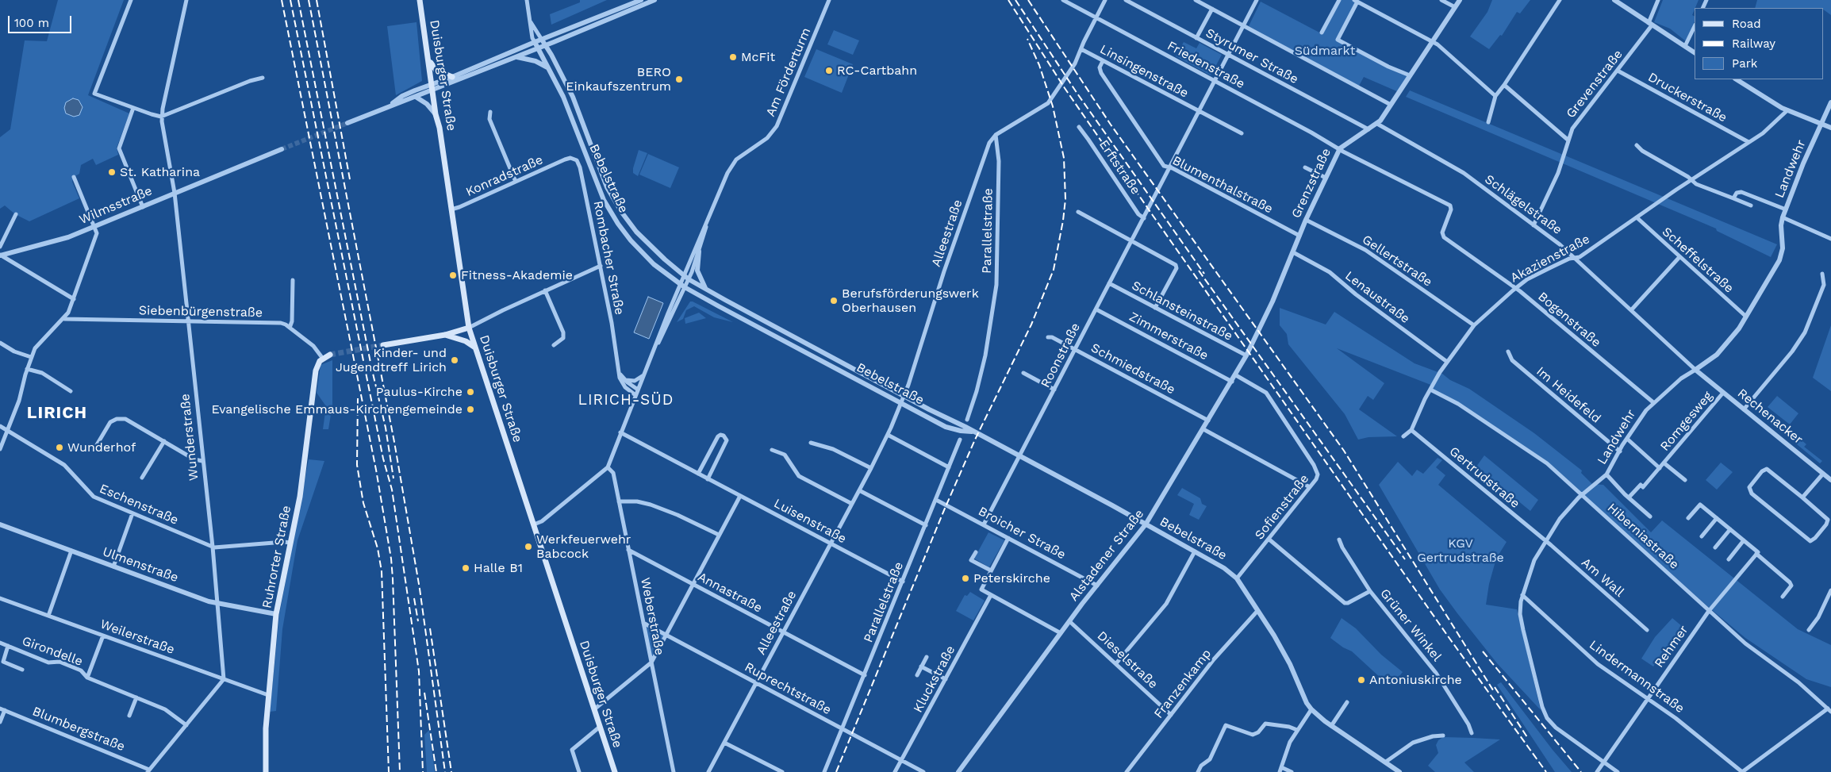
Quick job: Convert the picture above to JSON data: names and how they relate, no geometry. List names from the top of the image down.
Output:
{
  "streets": {
    "main road": ["Duisburger Straße", "Ruhrorter Straße"],
    "street": [
      "Styrumer Straße",
      "Friedenstraße",
      "Linsingenstraße",
      "Am Förderturm",
      "Grevenstraße",
      "Druckerstraße",
      "Erftstraße",
      "Landwehr",
      "Konradstraße",
      "Bebelstraße",
      "Grenzstraße",
      "Blumenthalstraße",
      "Schlägelstraße",
      "Wilmsstraße",
      "Parallelstraße",
      "Alleestraße",
      "Rombacher Straße",
      "Akazienstraße",
      "Scheffelstraße",
      "Gellertstraße",
      "Lenaustraße",
      "Schlansteinstraße",
      "Siebenbürgenstraße",
      "Bogenstraße",
      "Zimmerstraße",
      "Roonstraße",
      "Schmiedstraße",
      "Im Heidefeld",
      "Rechenacker",
      "Romgesweg",
      "Wunderstraße",
      "Gertrudstraße",
      "Eschenstraße",
      "Sofienstraße",
      "Luisenstraße",
      "Broicher Straße",
      "Hiberniastraße",
      "Alstadener Straße",
      "Ulmenstraße",
      "Am Wall",
      "Annastraße",
      "Weberstraße",
      "Grüner Winkel",
      "Weilerstraße",
      "Rehmer",
      "Girondelle",
      "Dieselstraße",
      "Lindermannstraße",
      "Kluckstraße",
      "Franzenkamp",
      "Ruprechtstraße",
      "Blumbergstraße"
    ]
  },
  "crossings": [
    ["Styrumer Straße", "Grenzstraße"],
    ["Styrumer Straße", "Roonstraße"],
    ["Friedenstraße", "Grenzstraße"],
    ["Friedenstraße", "Alleestraße"],
    ["Friedenstraße", "Bogenstraße"],
    ["Friedenstraße", "Roonstraße"],
    ["Linsingenstraße", "Blumenthalstraße"],
    ["Linsingenstraße", "Alleestraße"],
    ["Linsingenstraße", "Roonstraße"],
    ["Am Förderturm", "Bebelstraße"],
    ["Am Förderturm", "Rombacher Straße"],
    ["Am Förderturm", "Luisenstraße"],
    ["Am Förderturm", "Weberstraße"],
    ["Duisburger Straße", "Konradstraße"],
    ["Grevenstraße", "Druckerstraße"],
    ["Grevenstraße", "Schlägelstraße"],
    ["Druckerstraße", "Akazienstraße"],
    ["Erftstraße", "Roonstraße"],
    ["Landwehr", "Schlägelstraße"],
    ["Landwehr", "Scheffelstraße"],
    ["Landwehr", "Bogenstraße"],
    ["Landwehr", "Im Heidefeld"],
    ["Landwehr", "Rechenacker"],
    ["Landwehr", "Romgesweg"],
    ["Landwehr", "Gertrudstraße"],
    ["Landwehr", "Hiberniastraße"],
    ["Landwehr", "Am Wall"],
    ["Landwehr", "Rehmer"],
    ["Landwehr", "Lindermannstraße"],
    ["Konradstraße", "Rombacher Straße"],
    ["Bebelstraße", "Alleestraße"],
    ["Bebelstraße", "Roonstraße"],
    ["Bebelstraße", "Sofienstraße"],
    ["Bebelstraße", "Alstadener Straße"],
    ["Bebelstraße", "Franzenkamp"],
    ["Grenzstraße", "Blumenthalstraße"],
    ["Grenzstraße", "Schlägelstraße"],
    ["Grenzstraße", "Gellertstraße"],
    ["Grenzstraße", "Lenaustraße"],
    ["Grenzstraße", "Bogenstraße"],
    ["Grenzstraße", "Alstadener Straße"],
    ["Blumenthalstraße", "Roonstraße"],
    ["Schlägelstraße", "Akazienstraße"],
    ["Schlägelstraße", "Rechenacker"],
    ["Wilmsstraße", "Wunderstraße"],
    ["Parallelstraße", "Alleestraße"],
    ["Parallelstraße", "Luisenstraße"],
    ["Parallelstraße", "Broicher Straße"],
    ["Parallelstraße", "Annastraße"],
    ["Parallelstraße", "Ruprechtstraße"],
    ["Alleestraße", "Luisenstraße"],
    ["Alleestraße", "Annastraße"],
    ["Alleestraße", "Ruprechtstraße"],
    ["Akazienstraße", "Scheffelstraße"],
    ["Akazienstraße", "Gellertstraße"],
    ["Akazienstraße", "Lenaustraße"],
    ["Akazienstraße", "Bogenstraße"],
    ["Akazienstraße", "Gertrudstraße"],
    ["Akazienstraße", "Hiberniastraße"],
    ["Schlansteinstraße", "Roonstraße"],
    ["Schlansteinstraße", "Alstadener Straße"],
    ["Siebenbürgenstraße", "Wunderstraße"],
    ["Siebenbürgenstraße", "Ruhrorter Straße"],
    ["Zimmerstraße", "Roonstraße"],
    ["Zimmerstraße", "Alstadener Straße"],
    ["Roonstraße", "Schmiedstraße"],
    ["Roonstraße", "Broicher Straße"],
    ["Schmiedstraße", "Alstadener Straße"],
    ["Rechenacker", "Romgesweg"],
    ["Wunderstraße", "Eschenstraße"],
    ["Wunderstraße", "Ulmenstraße"],
    ["Wunderstraße", "Weilerstraße"],
    ["Gertrudstraße", "Am Wall"],
    ["Eschenstraße", "Ruhrorter Straße"],
    ["Sofienstraße", "Alstadener Straße"],
    ["Sofienstraße", "Grüner Winkel"],
    ["Broicher Straße", "Alstadener Straße"],
    ["Hiberniastraße", "Rehmer"],
    ["Alstadener Straße", "Dieselstraße"],
    ["Ruhrorter Straße", "Ulmenstraße"],
    ["Ruhrorter Straße", "Weilerstraße"],
    ["Annastraße", "Weberstraße"],
    ["Weberstraße", "Ruprechtstraße"],
    ["Weilerstraße", "Girondelle"],
    ["Rehmer", "Lindermannstraße"],
    ["Dieselstraße", "Franzenkamp"],
    ["Kluckstraße", "Ruprechtstraße"]
  ],
  "districts": ["LIRICH-SÜD", "LIRICH"],
  "parks": ["Südmarkt", "KGV Gertrudstraße"],
  "places": [
    "McFit",
    "RC-Cartbahn",
    "BERO Einkaufszentrum",
    "St. Katharina",
    "Fitness-Akademie",
    "Berufsförderungswerk Oberhausen",
    "Kinder- und Jugendtreff Lirich",
    "Paulus-Kirche",
    "Evangelische Emmaus-Kirchengemeinde",
    "Wunderhof",
    "Werkfeuerwehr Babcock",
    "Halle B1",
    "Peterskirche",
    "Antoniuskirche"
  ],
  "legend": ["Road", "Railway", "Park"],
  "scale_bar": "100 m"
}
